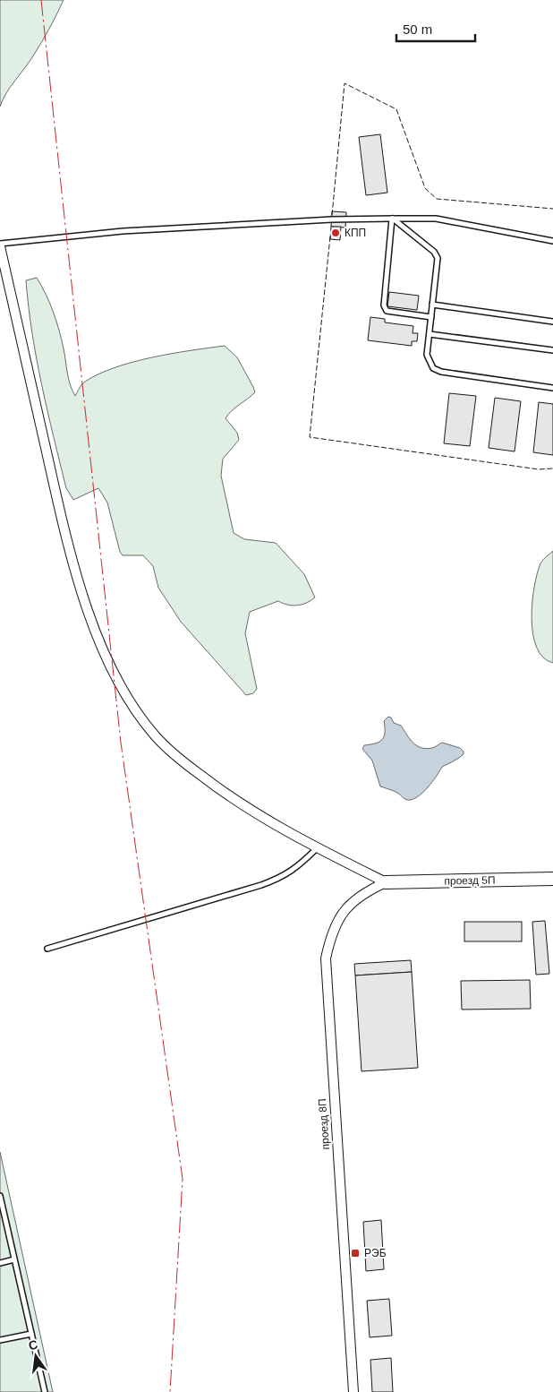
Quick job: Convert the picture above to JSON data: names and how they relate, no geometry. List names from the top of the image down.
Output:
{
  "streets": {
    "street": ["проезд 5П", "проезд 8П"]
  },
  "crossings": [
    ["проезд 5П", "проезд 8П"]
  ],
  "places": {
    "other": ["КПП"],
    "transit": ["РЭБ"]
  },
  "scale_bar": "50 m",
  "north": "top"
}
